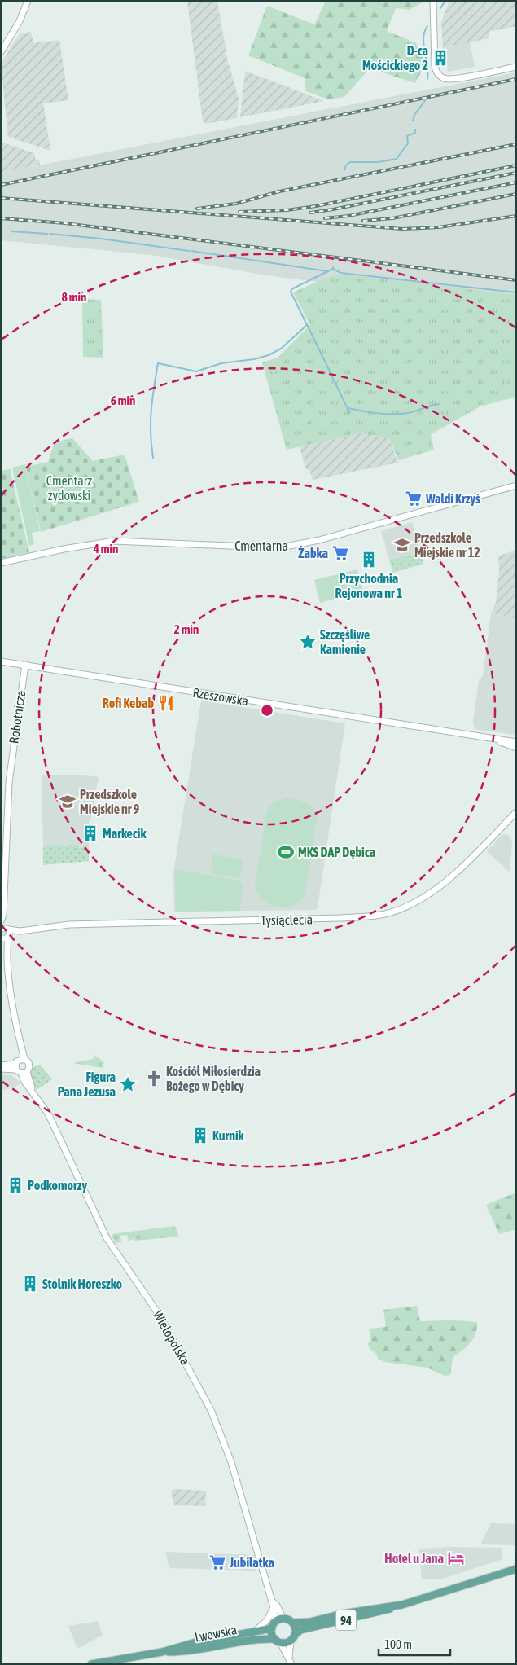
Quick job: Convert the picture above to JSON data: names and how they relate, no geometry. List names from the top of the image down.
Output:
{
  "streets": {
    "main road": ["94", "Lwowska"],
    "street": [
      "Cmentarna",
      "Rzeszowska",
      "Robotnicza",
      "Tysiąclecia",
      "Wielopolska"
    ]
  },
  "crossings": [
    ["Rzeszowska", "Robotnicza"],
    ["Robotnicza", "Tysiąclecia"],
    ["Wielopolska", "94"],
    ["Wielopolska", "Lwowska"],
    ["94", "Lwowska"]
  ],
  "parks": ["Cmentarz żydowski"],
  "places": {
    "building": [
      "D-ca Mościckiego 2",
      "Przychodnia Rejonowa nr 1",
      "Markecik",
      "Kurnik",
      "Podkomorzy",
      "Stolnik Horeszko"
    ],
    "supermarket": ["Waldi Krzyś", "Żabka", "Jubilatka"],
    "school or university": ["Przedszkole Miejskie nr 12", "Przedszkole Miejskie nr 9"],
    "place": ["Szczęśliwe Kamienie", "Figura Pana Jezusa"],
    "restaurant": ["Rofi Kebab"],
    "sports": ["MKS DAP Dębica"],
    "church": ["Kościół Miłosierdzia Bożego w Dębicy"],
    "hotel": ["Hotel u Jana"]
  },
  "scale_bar": "100 m",
  "rings": [
    "8 min",
    "6 min",
    "4 min",
    "2 min"
  ]
}
